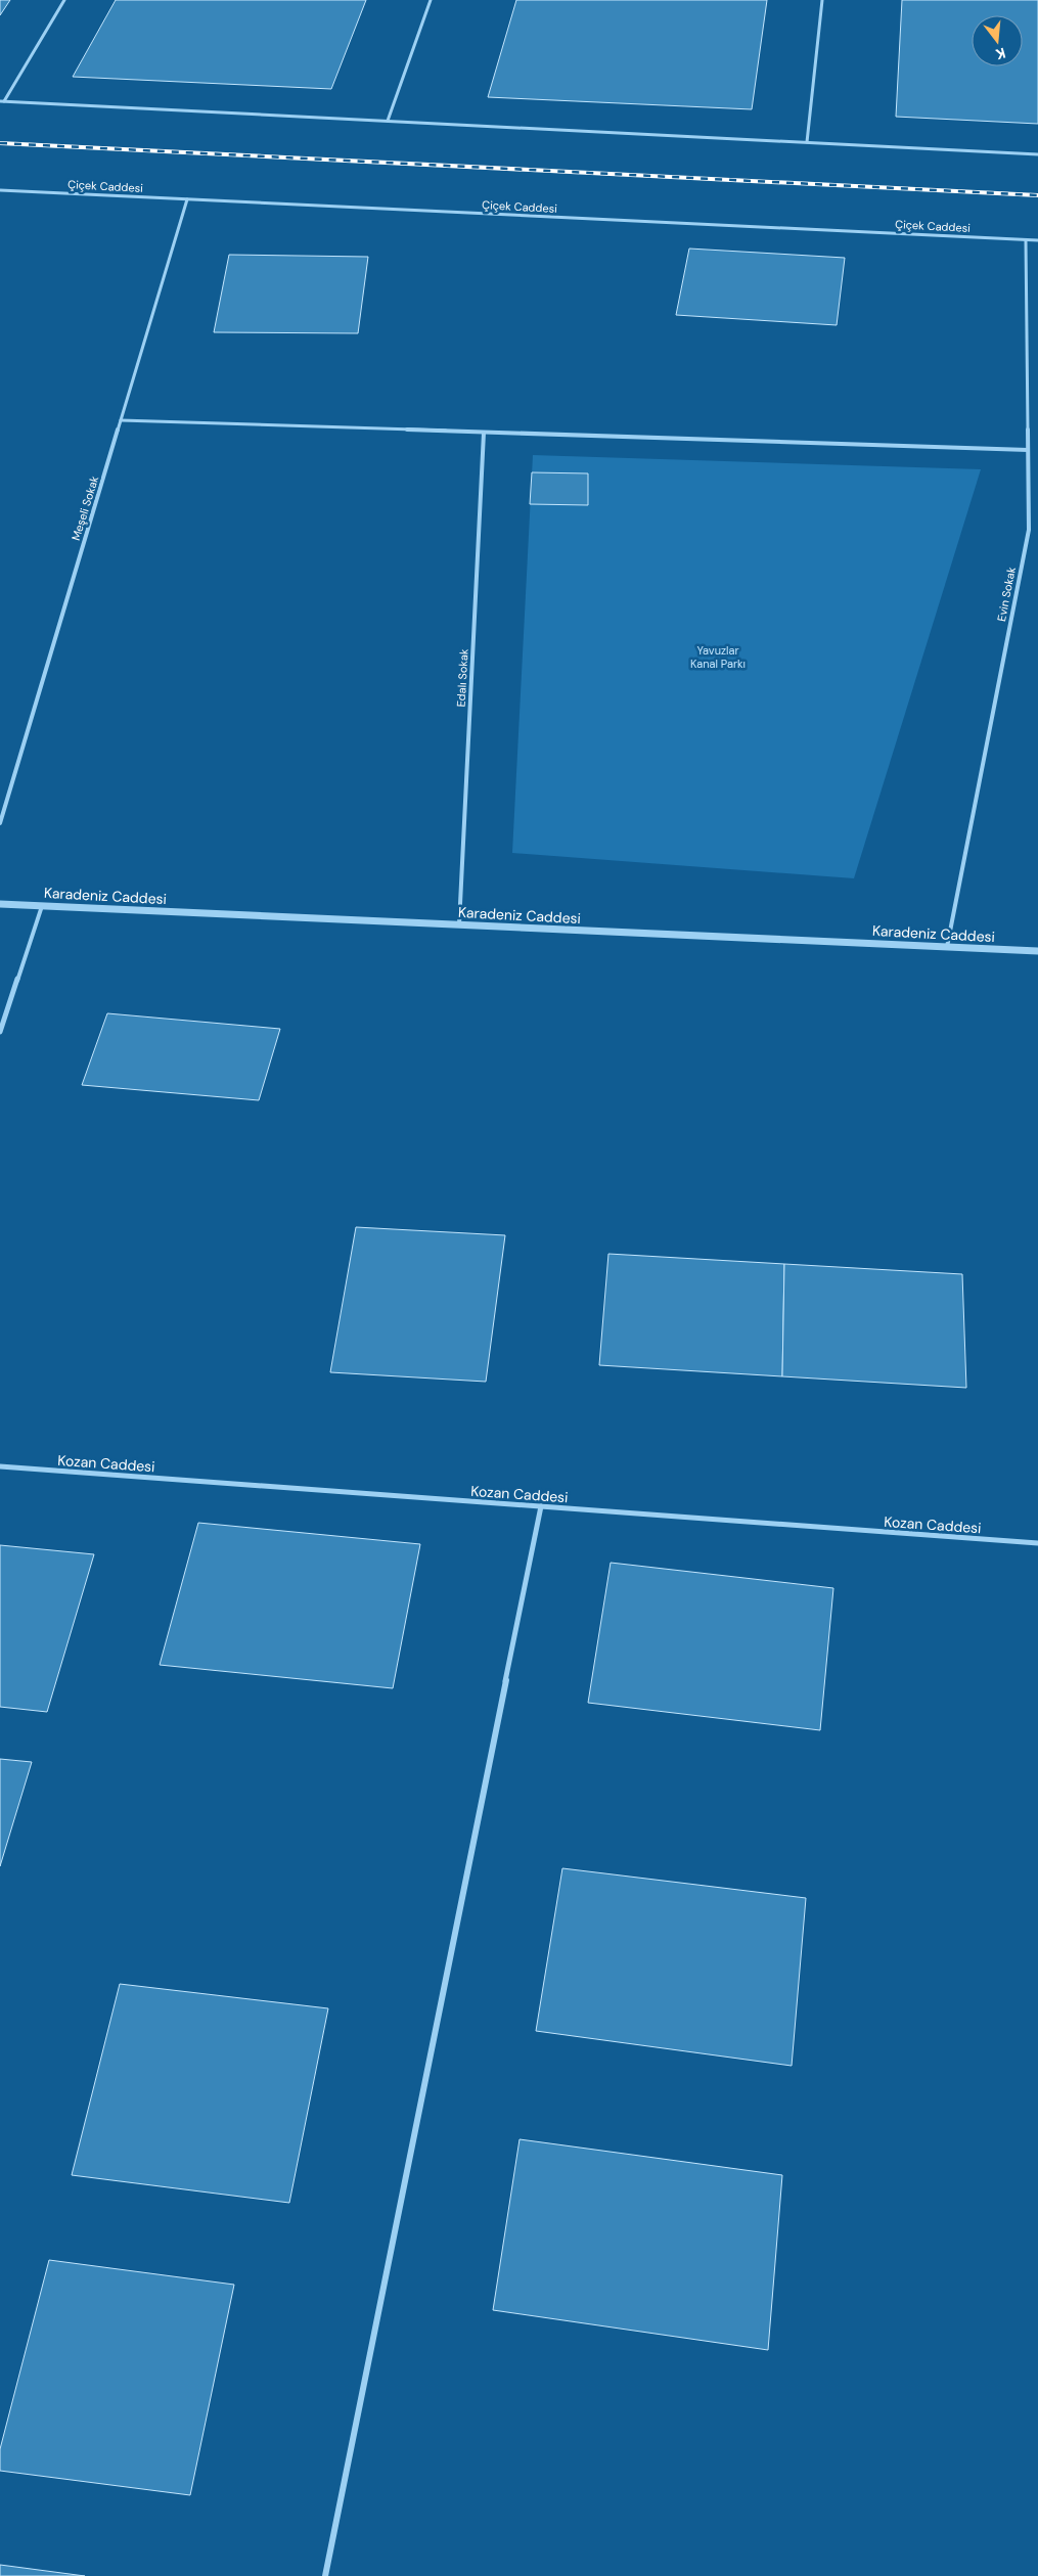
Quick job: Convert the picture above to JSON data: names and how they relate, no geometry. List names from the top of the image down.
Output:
{
  "streets": {
    "street": [
      "Çiçek Caddesi",
      "Meşeli Sokak",
      "Evin Sokak",
      "Edalı Sokak",
      "Karadeniz Caddesi",
      "Kozan Caddesi"
    ]
  },
  "crossings": [
    ["Çiçek Caddesi", "Meşeli Sokak"],
    ["Çiçek Caddesi", "Evin Sokak"],
    ["Evin Sokak", "Karadeniz Caddesi"],
    ["Edalı Sokak", "Karadeniz Caddesi"]
  ],
  "parks": ["Yavuzlar Kanal Parkı"],
  "north": "bottom"
}
